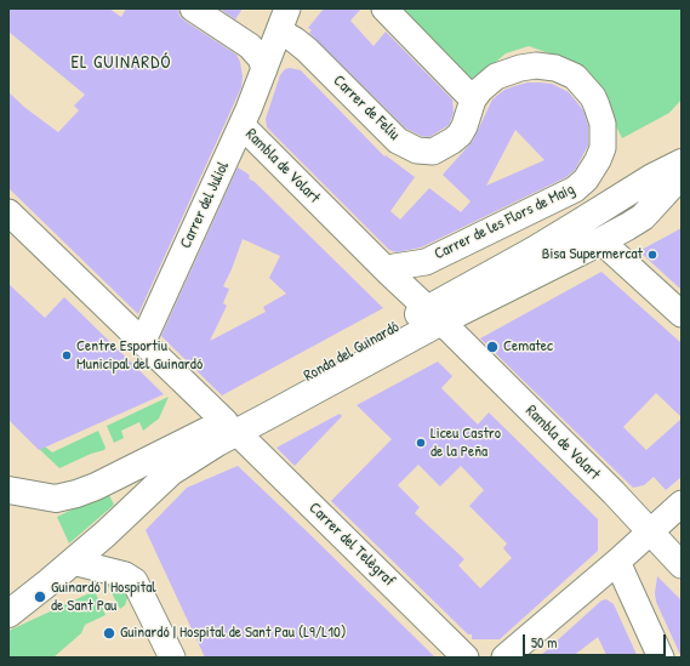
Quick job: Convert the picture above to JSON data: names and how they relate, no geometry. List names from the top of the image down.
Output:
{
  "streets": {
    "main road": ["Ronda del Guinardó"],
    "street": [
      "Carrer de Feliu",
      "Rambla de Volart",
      "Carrer del Juliol",
      "Carrer de les Flors de Maig",
      "Carrer del Telègraf"
    ]
  },
  "crossings": [
    ["Carrer de Feliu", "Carrer del Juliol"],
    ["Carrer de Feliu", "Carrer de les Flors de Maig"],
    ["Rambla de Volart", "Carrer del Juliol"],
    ["Rambla de Volart", "Carrer de les Flors de Maig"],
    ["Rambla de Volart", "Ronda del Guinardó"],
    ["Carrer del Juliol", "Carrer del Telègraf"],
    ["Ronda del Guinardó", "Carrer del Telègraf"]
  ],
  "districts": ["EL GUINARDÓ"],
  "places": [
    "Bisa Supermercat",
    "Cematec",
    "Centre Esportiu Municipal del Guinardó",
    "Liceu Castro de la Peña",
    "Guinardó | Hospital de Sant Pau",
    "Guinardó | Hospital de Sant Pau (L9/L10)"
  ],
  "scale_bar": "50 m"
}
